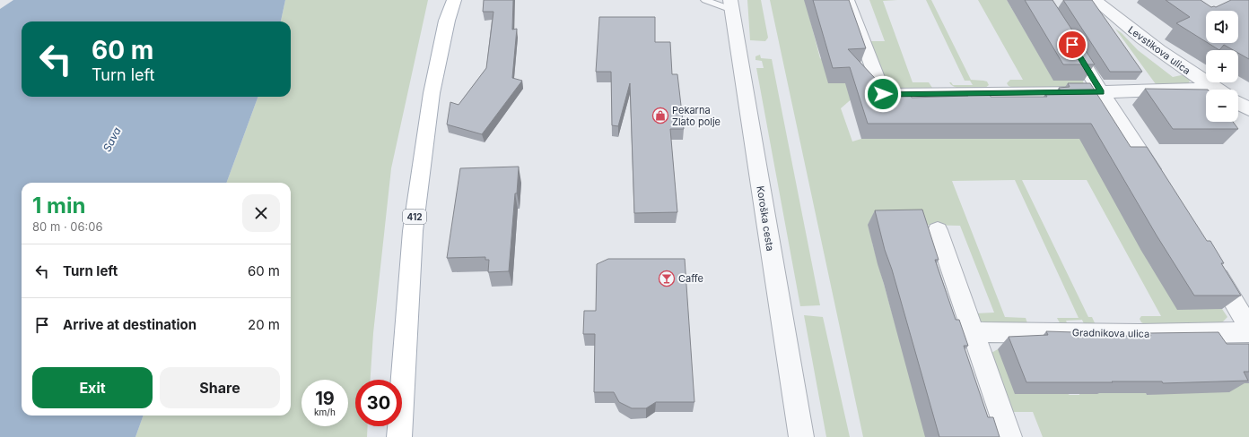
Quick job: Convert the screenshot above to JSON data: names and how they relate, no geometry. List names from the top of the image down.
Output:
{
  "streets": {
    "main road": ["412"],
    "street": ["Levstikova ulica", "Koroška cesta", "Gradnikova ulica"]
  },
  "water": ["Sava"],
  "places": {
    "shop": ["Pekarna Zlato polje"],
    "bar": ["Caffe"]
  },
  "page": {
    "map_buttons": ["+", "−"],
    "turn": ["60 m", "Turn left"],
    "heading": ["1 min", "80 m · 06:06"],
    "list": [
      {
        "name": "Turn left",
        "value": "60 m"
      },
      {
        "name": "Arrive at destination",
        "value": "20 m"
      }
    ],
    "buttons": ["Exit", "Share"],
    "speed": "19 km/h",
    "limit": "30"
  }
}
